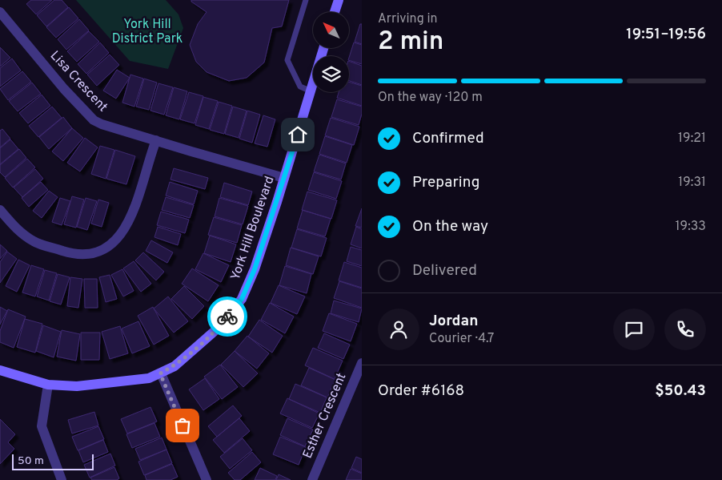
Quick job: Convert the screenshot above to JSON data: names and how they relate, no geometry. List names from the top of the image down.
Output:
{
  "streets": {
    "street": ["Lisa Crescent", "York Hill Boulevard", "Esther Crescent"]
  },
  "crossings": [
    ["Lisa Crescent", "York Hill Boulevard"]
  ],
  "parks": ["York Hill District Park"],
  "scale_bar": "50 m",
  "north": "top left",
  "page": {
    "heading": ["2 min", "Arriving in", "19:51–19:56"],
    "panel": [
      "Jordan",
      "Courier · 4.7",
      "Order #6168",
      "$50.43"
    ],
    "bar": "On the way · 120 m",
    "list": [
      ["Confirmed", "19:21"],
      ["Preparing", "19:31"],
      ["On the way", "19:33"],
      "Delivered"
    ],
    "scale": "50 m"
  }
}
